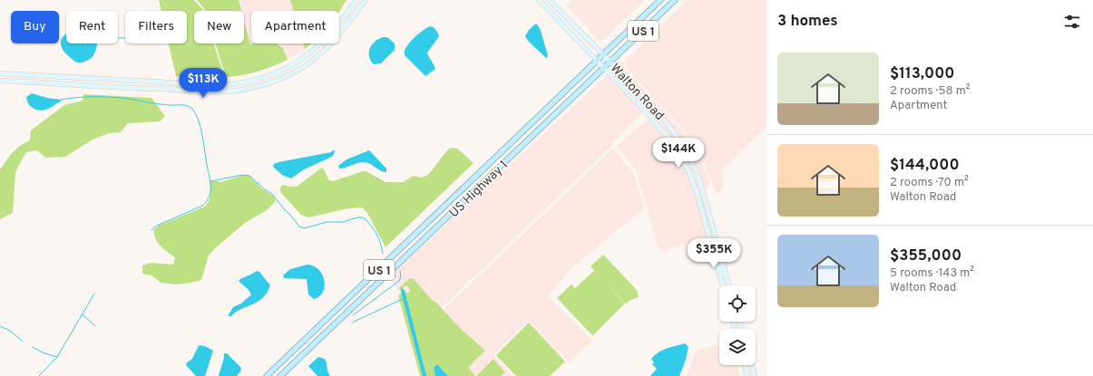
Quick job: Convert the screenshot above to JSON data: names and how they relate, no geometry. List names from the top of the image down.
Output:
{
  "streets": {
    "main road": ["US 1", "Walton Road", "US Highway 1"]
  },
  "crossings": [
    ["Walton Road", "US Highway 1"]
  ],
  "page": {
    "heading": "3 homes",
    "chip": [
      "Buy",
      "Rent",
      "Filters",
      "New",
      "Apartment"
    ],
    "list": [
      {
        "name": "$113,000",
        "note": "2 rooms · 58 m² · Apartment"
      },
      {
        "name": "$144,000",
        "note": "2 rooms · 70 m² · Walton Road"
      },
      {
        "name": "$355,000",
        "note": "5 rooms · 143 m² · Walton Road"
      }
    ],
    "price": ["$113K", "$144K", "$355K"]
  }
}
